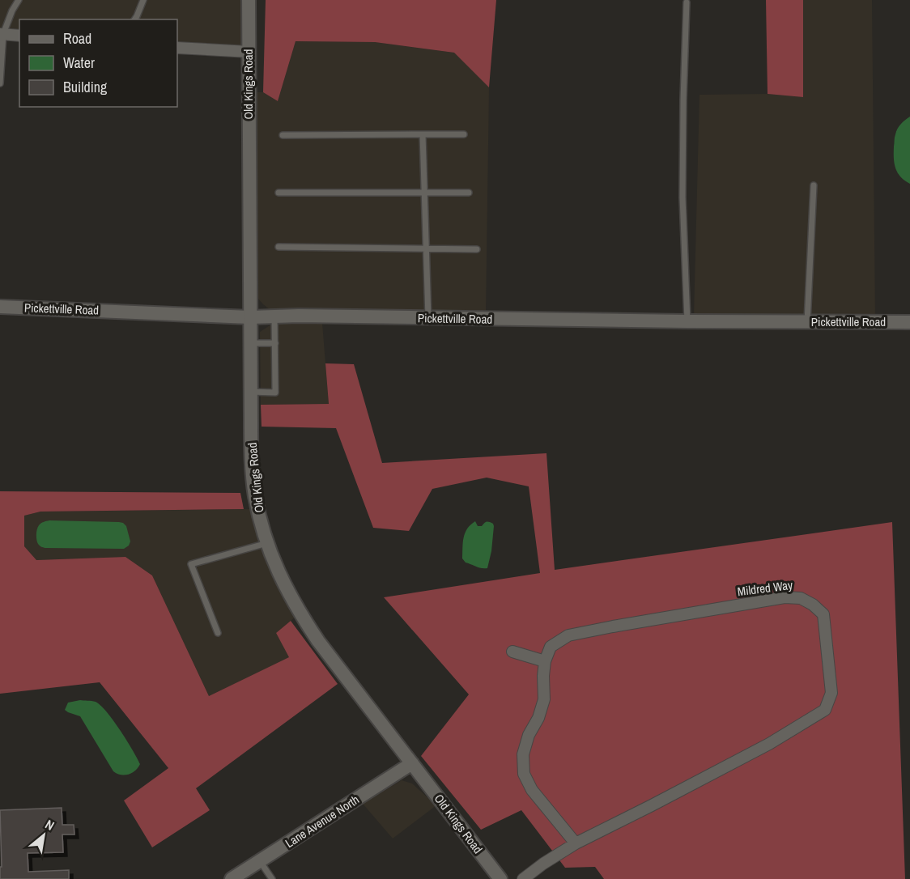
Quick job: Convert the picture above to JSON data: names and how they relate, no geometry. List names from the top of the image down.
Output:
{
  "streets": {
    "main road": ["Old Kings Road", "Pickettville Road", "Lane Avenue North"],
    "street": ["Mildred Way"]
  },
  "crossings": [
    ["Old Kings Road", "Pickettville Road"],
    ["Old Kings Road", "Lane Avenue North"]
  ],
  "legend": ["Road", "Water", "Building"],
  "north": "top right"
}
